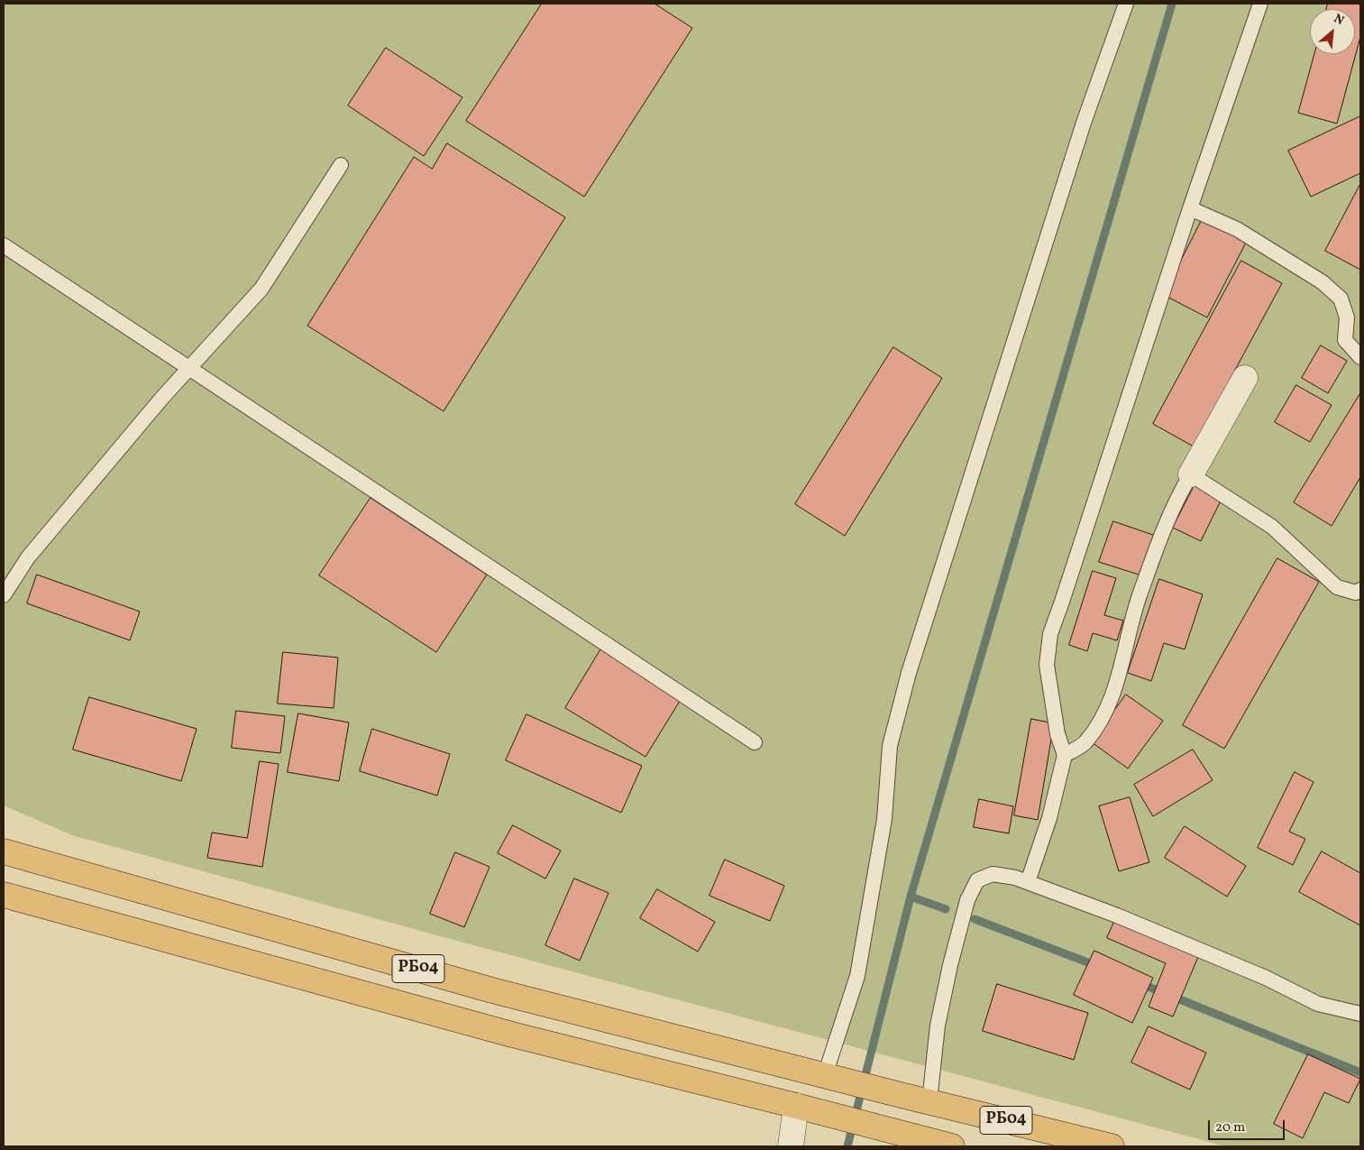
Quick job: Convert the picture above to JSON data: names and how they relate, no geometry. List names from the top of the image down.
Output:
{
  "streets": {
    "highway": ["РБ04"]
  },
  "scale_bar": "20 m",
  "north": "top right"
}
